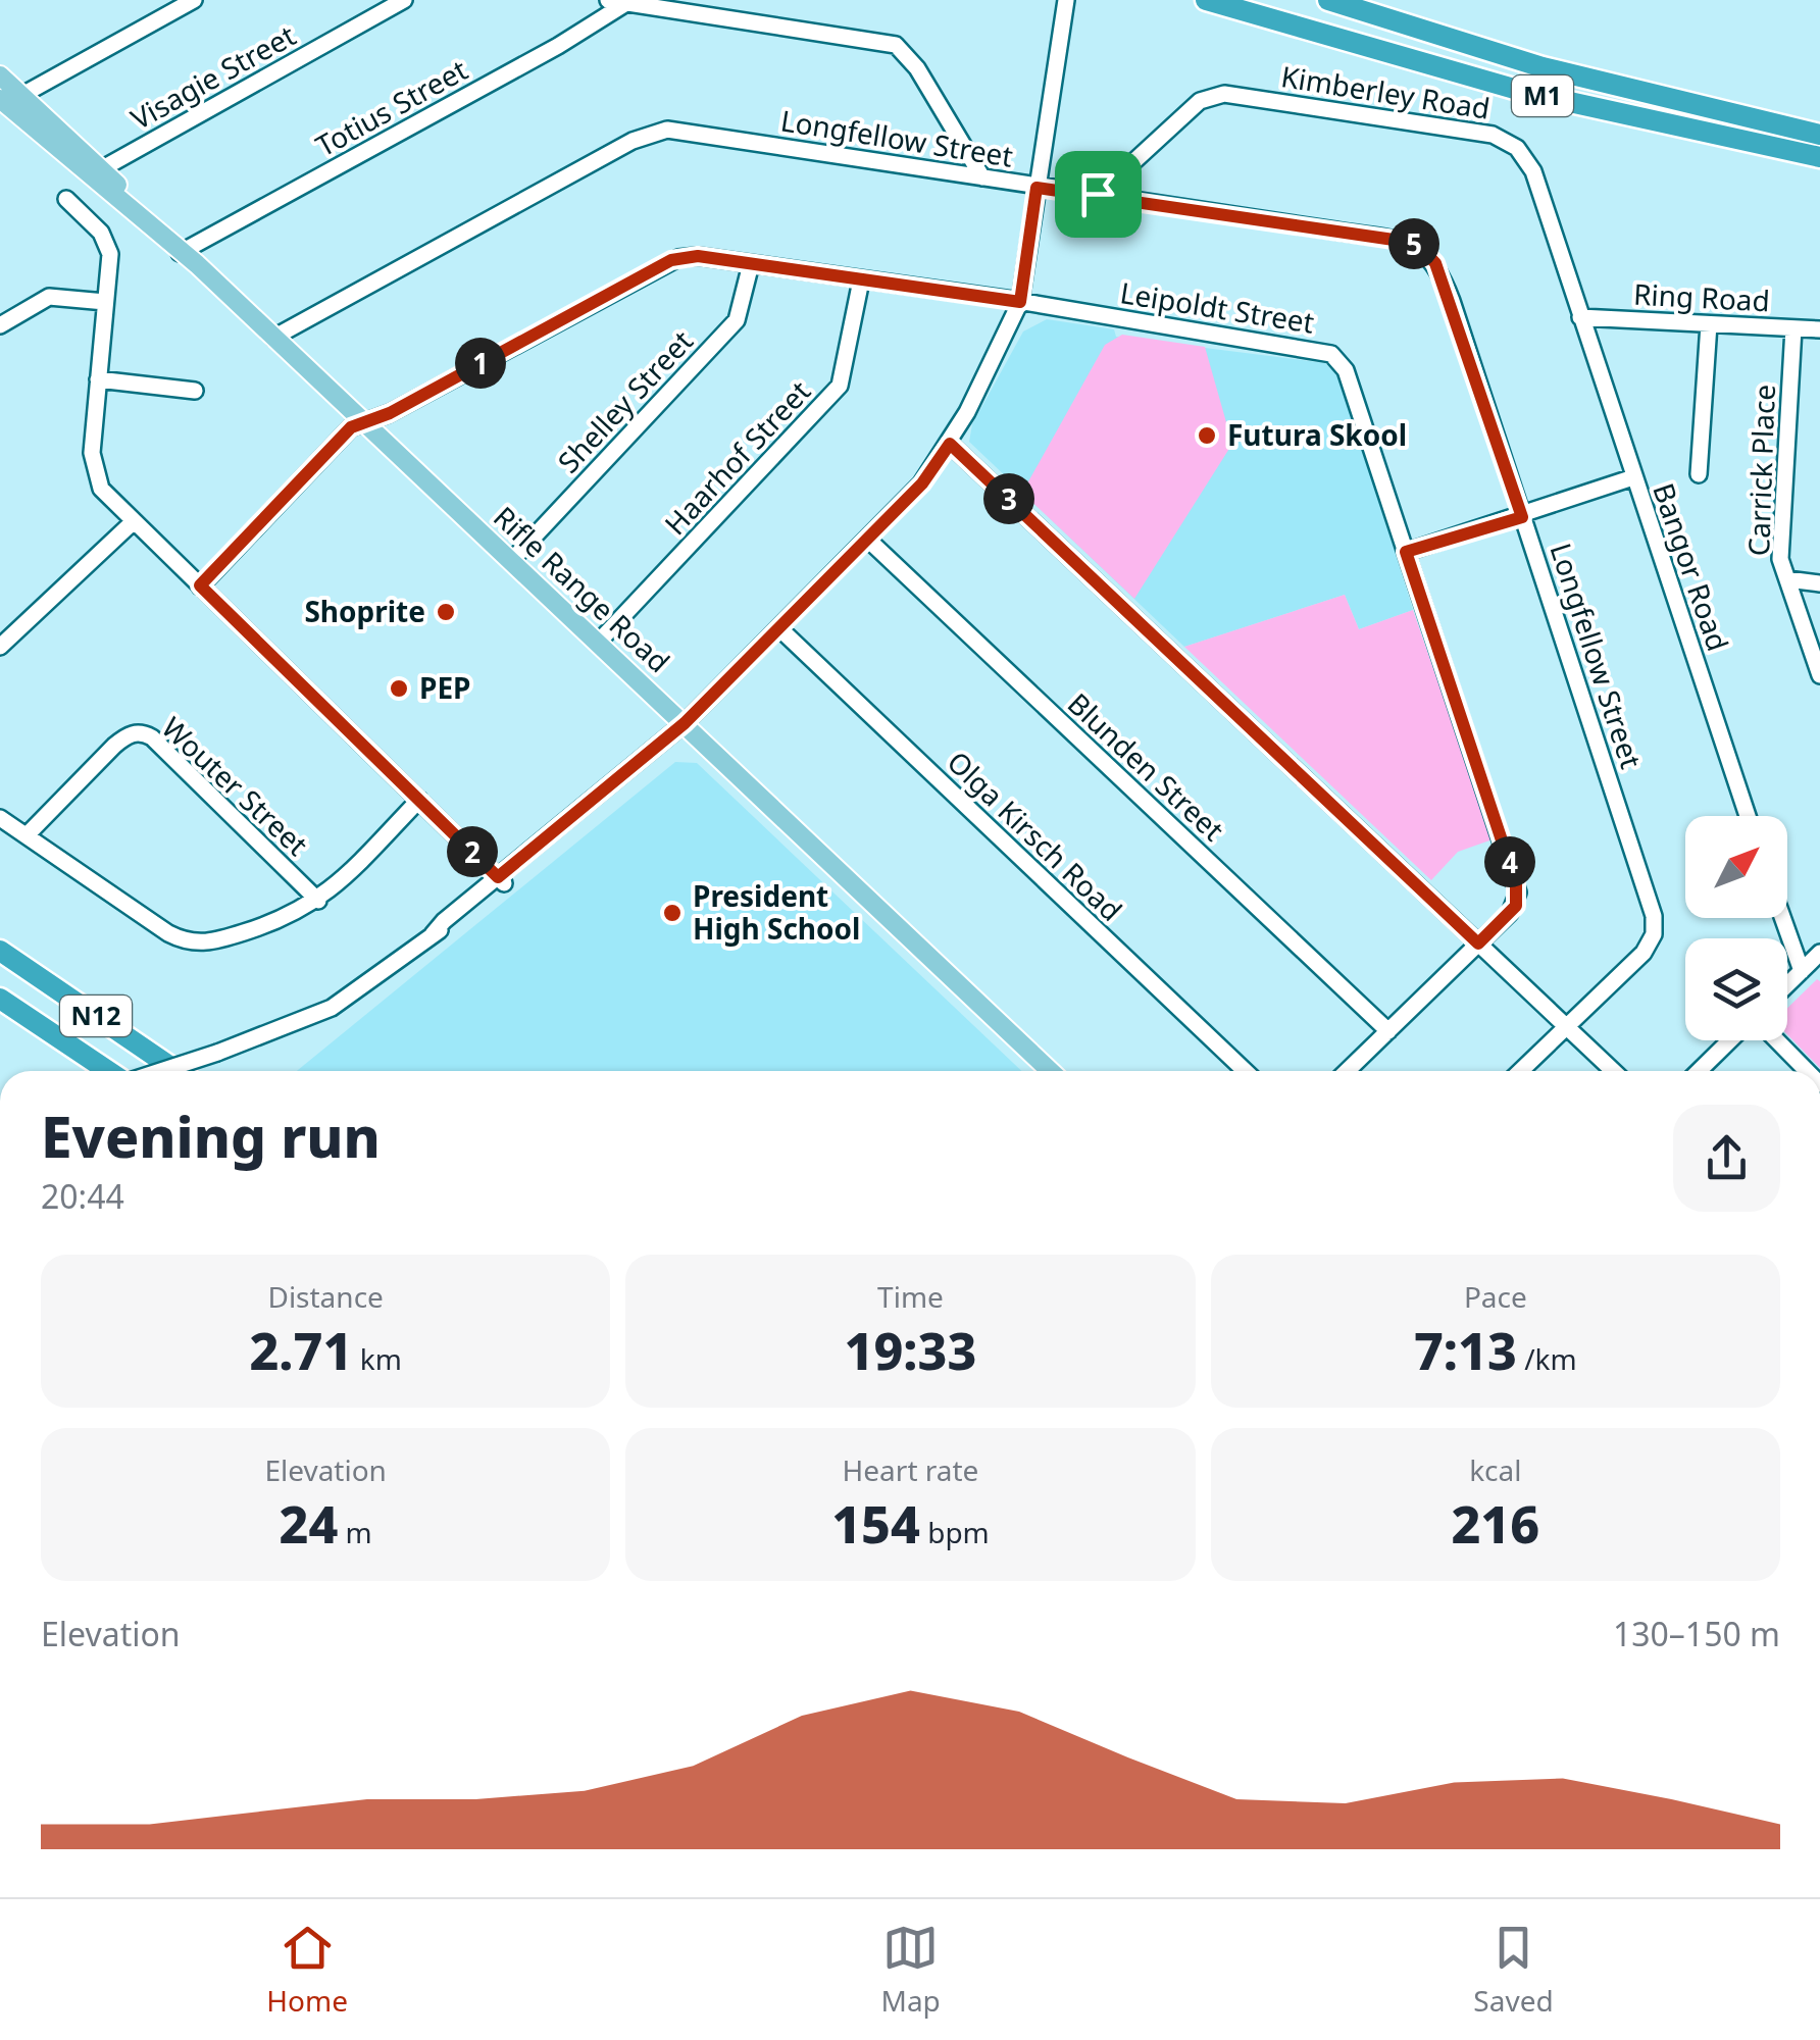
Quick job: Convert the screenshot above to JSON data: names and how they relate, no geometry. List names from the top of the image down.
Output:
{
  "streets": {
    "highway": ["M1", "N12"],
    "main road": ["Rifle Range Road"],
    "street": [
      "Visagie Street",
      "Kimberley Road",
      "Totius Street",
      "Longfellow Street",
      "Ring Road",
      "Leipoldt Street",
      "Shelley Street",
      "Haarhof Street",
      "Carrick Place",
      "Bangor Road",
      "Blunden Street",
      "Wouter Street",
      "Olga Kirsch Road"
    ]
  },
  "crossings": [
    ["Visagie Street", "Rifle Range Road"],
    ["Kimberley Road", "Longfellow Street"],
    ["Kimberley Road", "Ring Road"],
    ["Kimberley Road", "Bangor Road"],
    ["Totius Street", "Rifle Range Road"],
    ["Longfellow Street", "Rifle Range Road"],
    ["Ring Road", "Carrick Place"],
    ["Ring Road", "Bangor Road"],
    ["Leipoldt Street", "Shelley Street"],
    ["Leipoldt Street", "Haarhof Street"],
    ["Leipoldt Street", "Rifle Range Road"],
    ["Leipoldt Street", "Blunden Street"],
    ["Shelley Street", "Rifle Range Road"],
    ["Haarhof Street", "Rifle Range Road"]
  ],
  "places": [
    "Futura Skool",
    "Shoprite",
    "PEP",
    "President High School"
  ],
  "north": "top right",
  "page": {
    "pins": [
      "5",
      "1",
      "3",
      "2",
      "4"
    ],
    "heading": ["Evening run", "20:44"],
    "stats": [
      ["Distance", "2.71 km"],
      ["Time", "19:33"],
      ["Pace", "7:13 /km"],
      ["Elevation", "24 m"],
      ["Heart rate", "154 bpm"],
      ["kcal", "216"]
    ],
    "chart": ["Elevation", "130–150 m"],
    "tabs": ["Home", "Map", "Saved"]
  }
}
